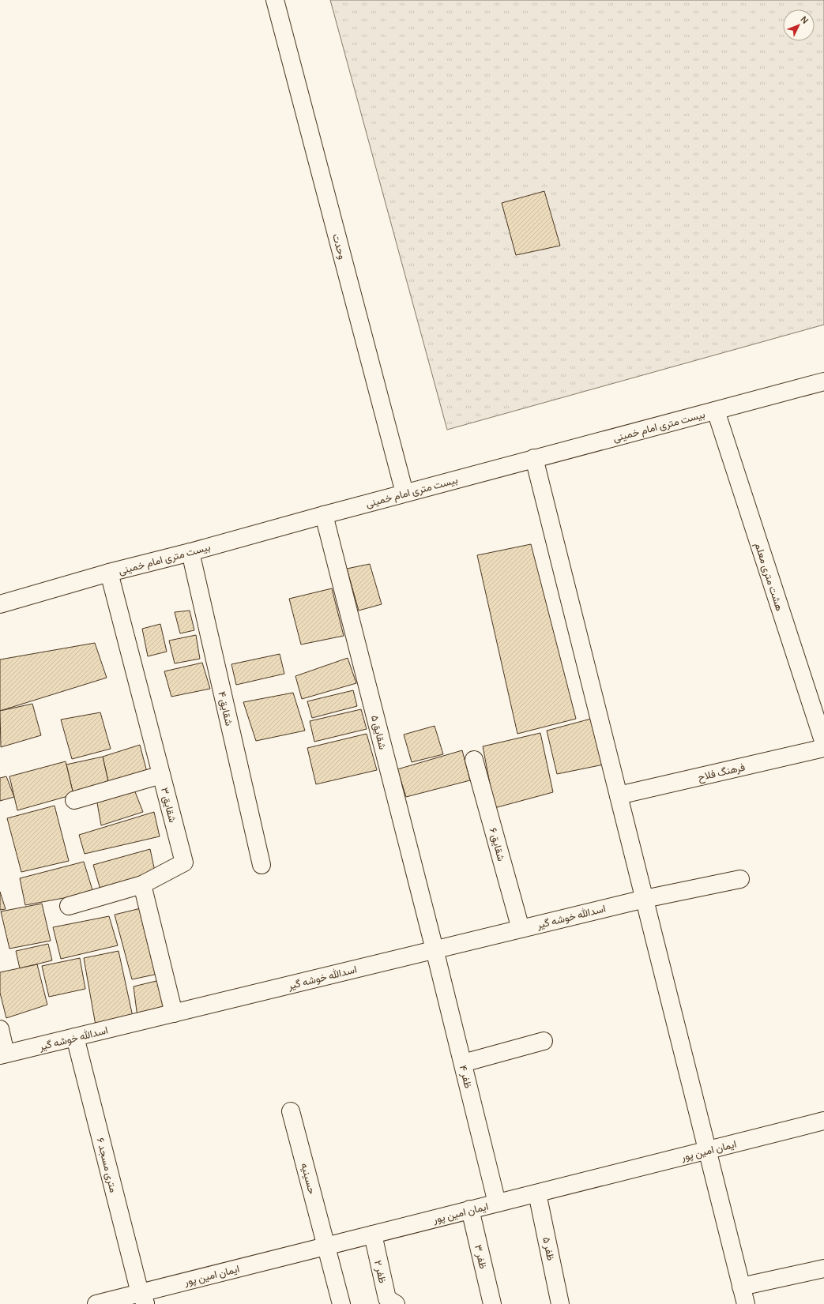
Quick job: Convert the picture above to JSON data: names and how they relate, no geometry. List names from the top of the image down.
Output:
{
  "streets": {
    "street": [
      "وحدت",
      "بیست متری امام خمینی",
      "هشت متری معلم",
      "شقایق ۴",
      "شقایق ۵",
      "فرهنگ فلاح",
      "شقایق ۳",
      "شقایق ۶",
      "اسدالله خوشه گیر",
      "ظفر ۴",
      "ایمان امین پور",
      "۶ متری مسجد",
      "حسینیه",
      "ظفر ۵",
      "ظفر ۳",
      "ظفر ۲"
    ]
  },
  "crossings": [
    ["وحدت", "بیست متری امام خمینی"],
    ["بیست متری امام خمینی", "هشت متری معلم"],
    ["بیست متری امام خمینی", "شقایق ۴"],
    ["بیست متری امام خمینی", "شقایق ۵"],
    ["بیست متری امام خمینی", "شقایق ۳"],
    ["شقایق ۵", "اسدالله خوشه گیر"],
    ["شقایق ۵", "ظفر ۴"],
    ["شقایق ۶", "اسدالله خوشه گیر"],
    ["اسدالله خوشه گیر", "ظفر ۴"],
    ["اسدالله خوشه گیر", "۶ متری مسجد"],
    ["ظفر ۴", "ایمان امین پور"],
    ["ایمان امین پور", "۶ متری مسجد"],
    ["ایمان امین پور", "حسینیه"],
    ["ایمان امین پور", "ظفر ۵"],
    ["ایمان امین پور", "ظفر ۳"],
    ["ایمان امین پور", "ظفر ۲"]
  ],
  "north": "top right"
}
